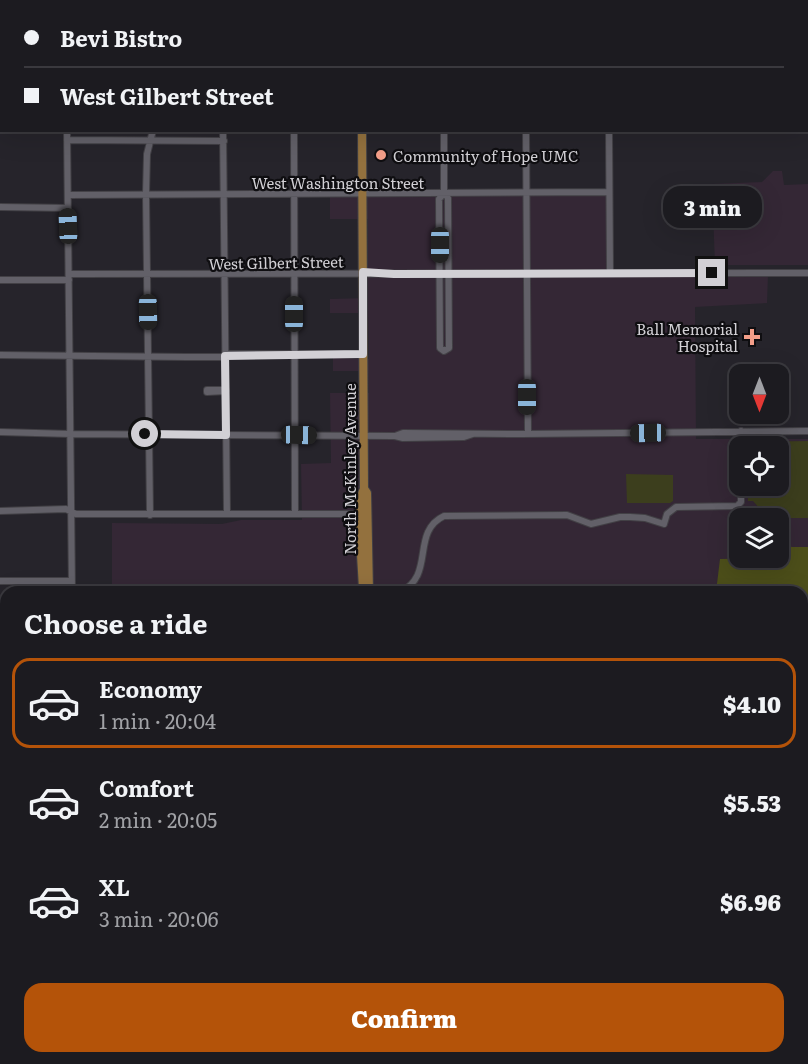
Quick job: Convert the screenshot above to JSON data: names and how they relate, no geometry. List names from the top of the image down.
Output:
{
  "streets": {
    "main road": ["North McKinley Avenue"],
    "street": ["West Washington Street", "West Gilbert Street"]
  },
  "crossings": [
    ["West Washington Street", "North McKinley Avenue"],
    ["West Gilbert Street", "North McKinley Avenue"]
  ],
  "places": {
    "other": ["Community of Hope UMC"],
    "health": ["Ball Memorial Hospital"]
  },
  "north": "bottom",
  "page": {
    "banner": ["Bevi Bistro", "West Gilbert Street"],
    "bubble": "3 min",
    "heading": "Choose a ride",
    "list": [
      {
        "name": "Economy",
        "note": "1 min · 20:04",
        "value": "$4.10"
      },
      {
        "name": "Comfort",
        "note": "2 min · 20:05",
        "value": "$5.53"
      },
      {
        "name": "XL",
        "note": "3 min · 20:06",
        "value": "$6.96"
      }
    ],
    "buttons": "Confirm"
  }
}
